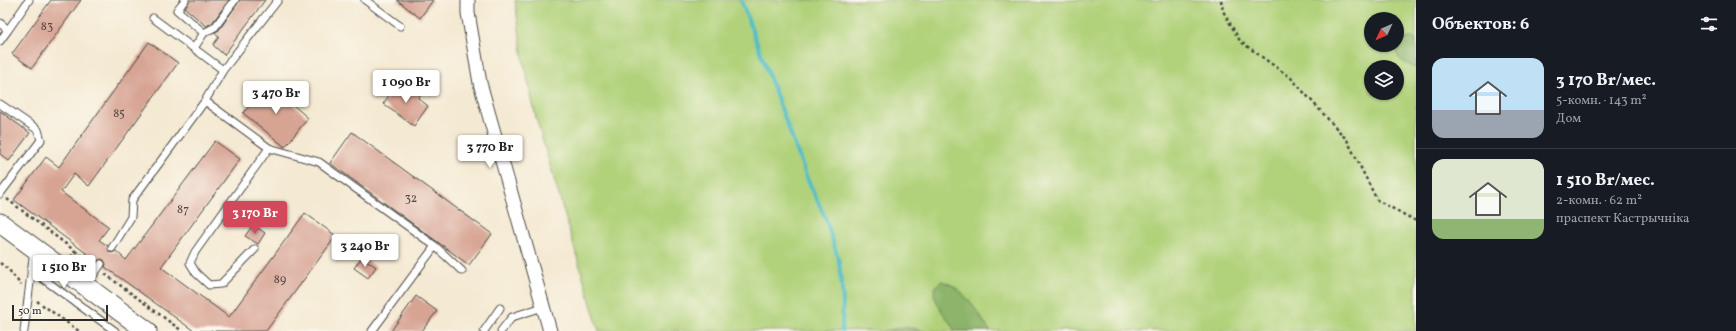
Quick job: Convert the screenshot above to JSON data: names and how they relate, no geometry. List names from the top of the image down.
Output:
{
  "house_numbers": [
    "83",
    "85",
    "32",
    "87",
    "89"
  ],
  "scale_bar": "50 m",
  "north": "bottom left",
  "page": {
    "heading": "Объектов: 6",
    "list": [
      {
        "name": "3 170 Br/мес.",
        "note": "5-комн. · 143 m² · Дом"
      },
      {
        "name": "1 510 Br/мес.",
        "note": "2-комн. · 62 m² · праспект Кастрычніка"
      }
    ],
    "price": [
      "1 090 Br",
      "3 470 Br",
      "3 770 Br",
      "3 170 Br",
      "3 240 Br",
      "1 510 Br"
    ],
    "scale": "50 m"
  }
}
